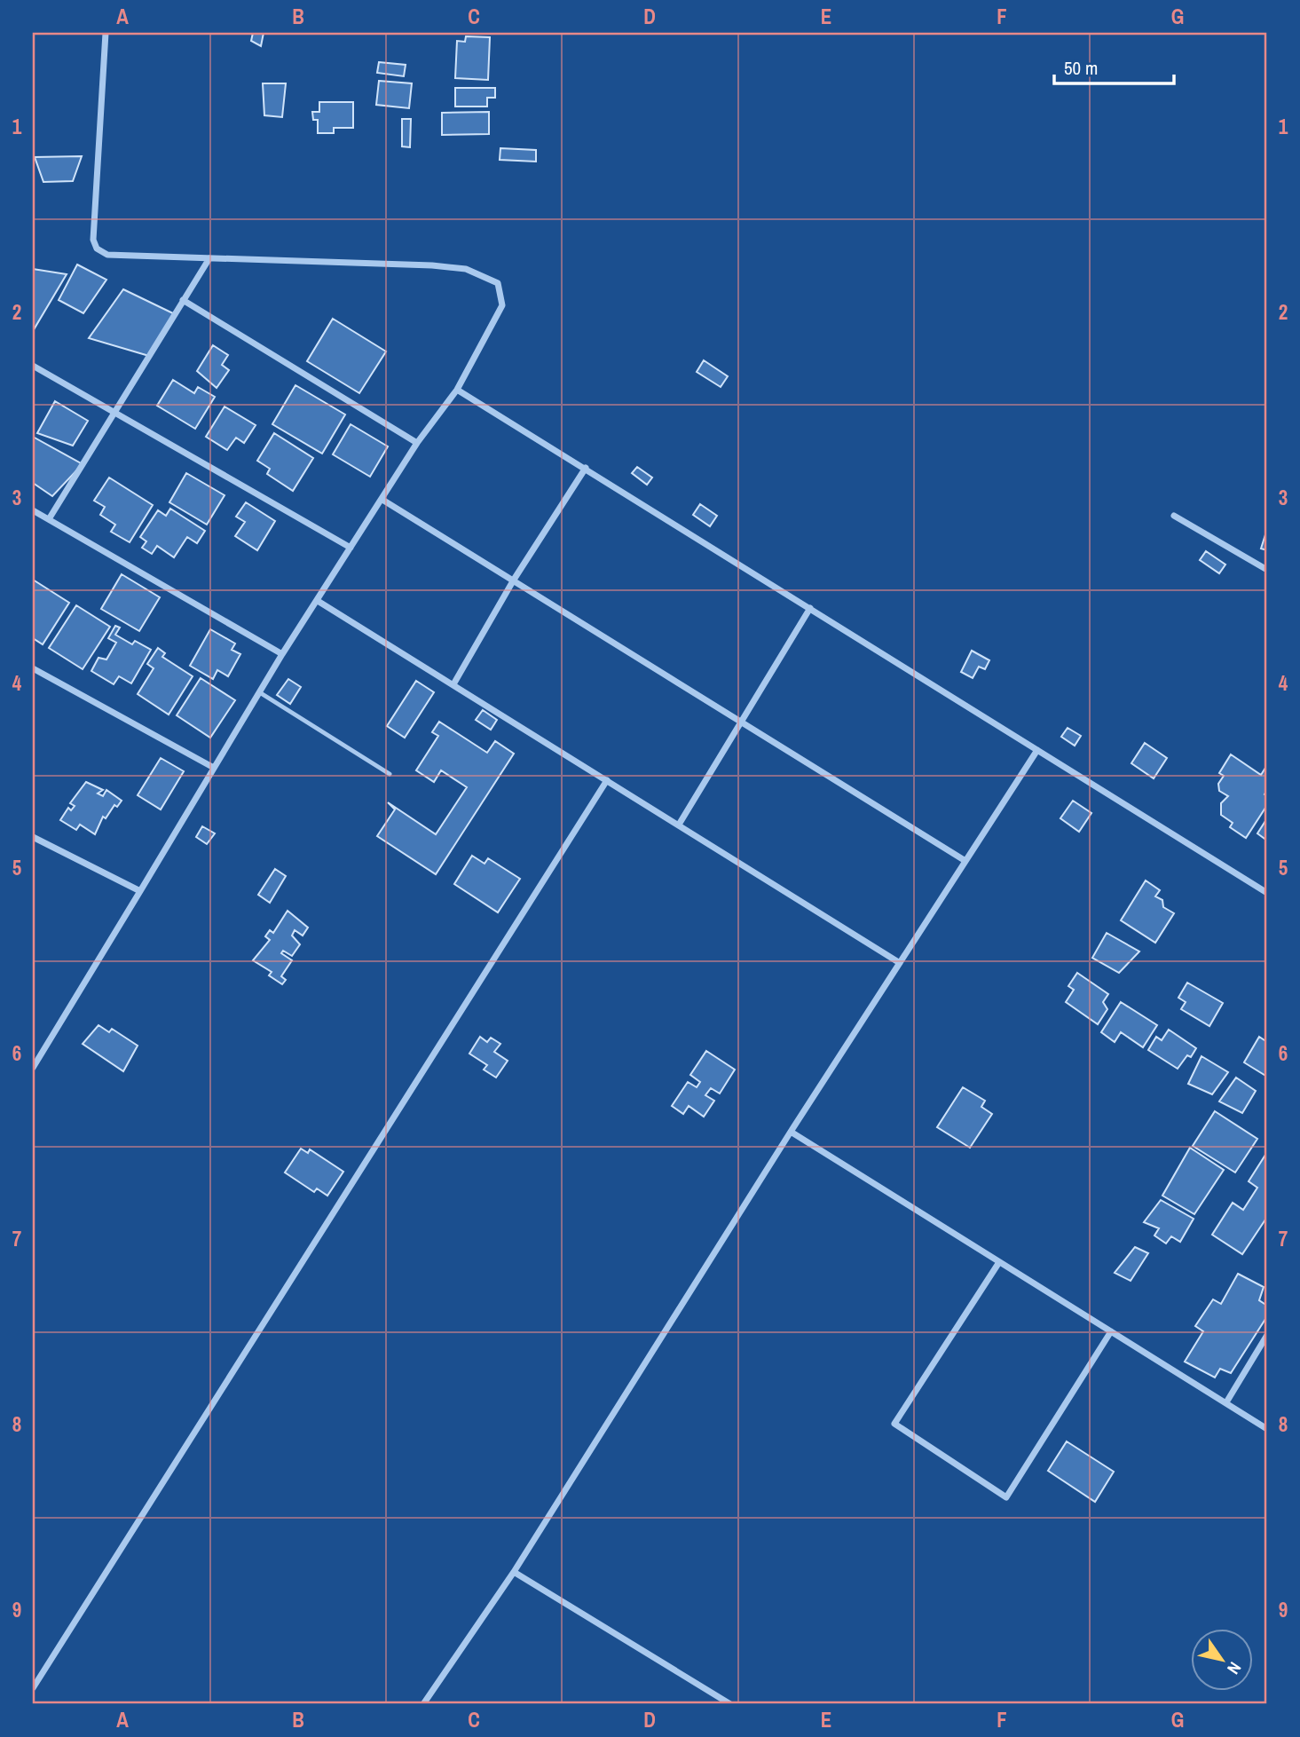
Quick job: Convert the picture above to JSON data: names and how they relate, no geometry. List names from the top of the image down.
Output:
{
  "scale_bar": "50 m",
  "north": "bottom right",
  "grid": {
    "columns": [
      "A",
      "B",
      "C",
      "D",
      "E",
      "F",
      "G"
    ],
    "rows": [
      "1",
      "2",
      "3",
      "4",
      "5",
      "6",
      "7",
      "8",
      "9"
    ]
  }
}
